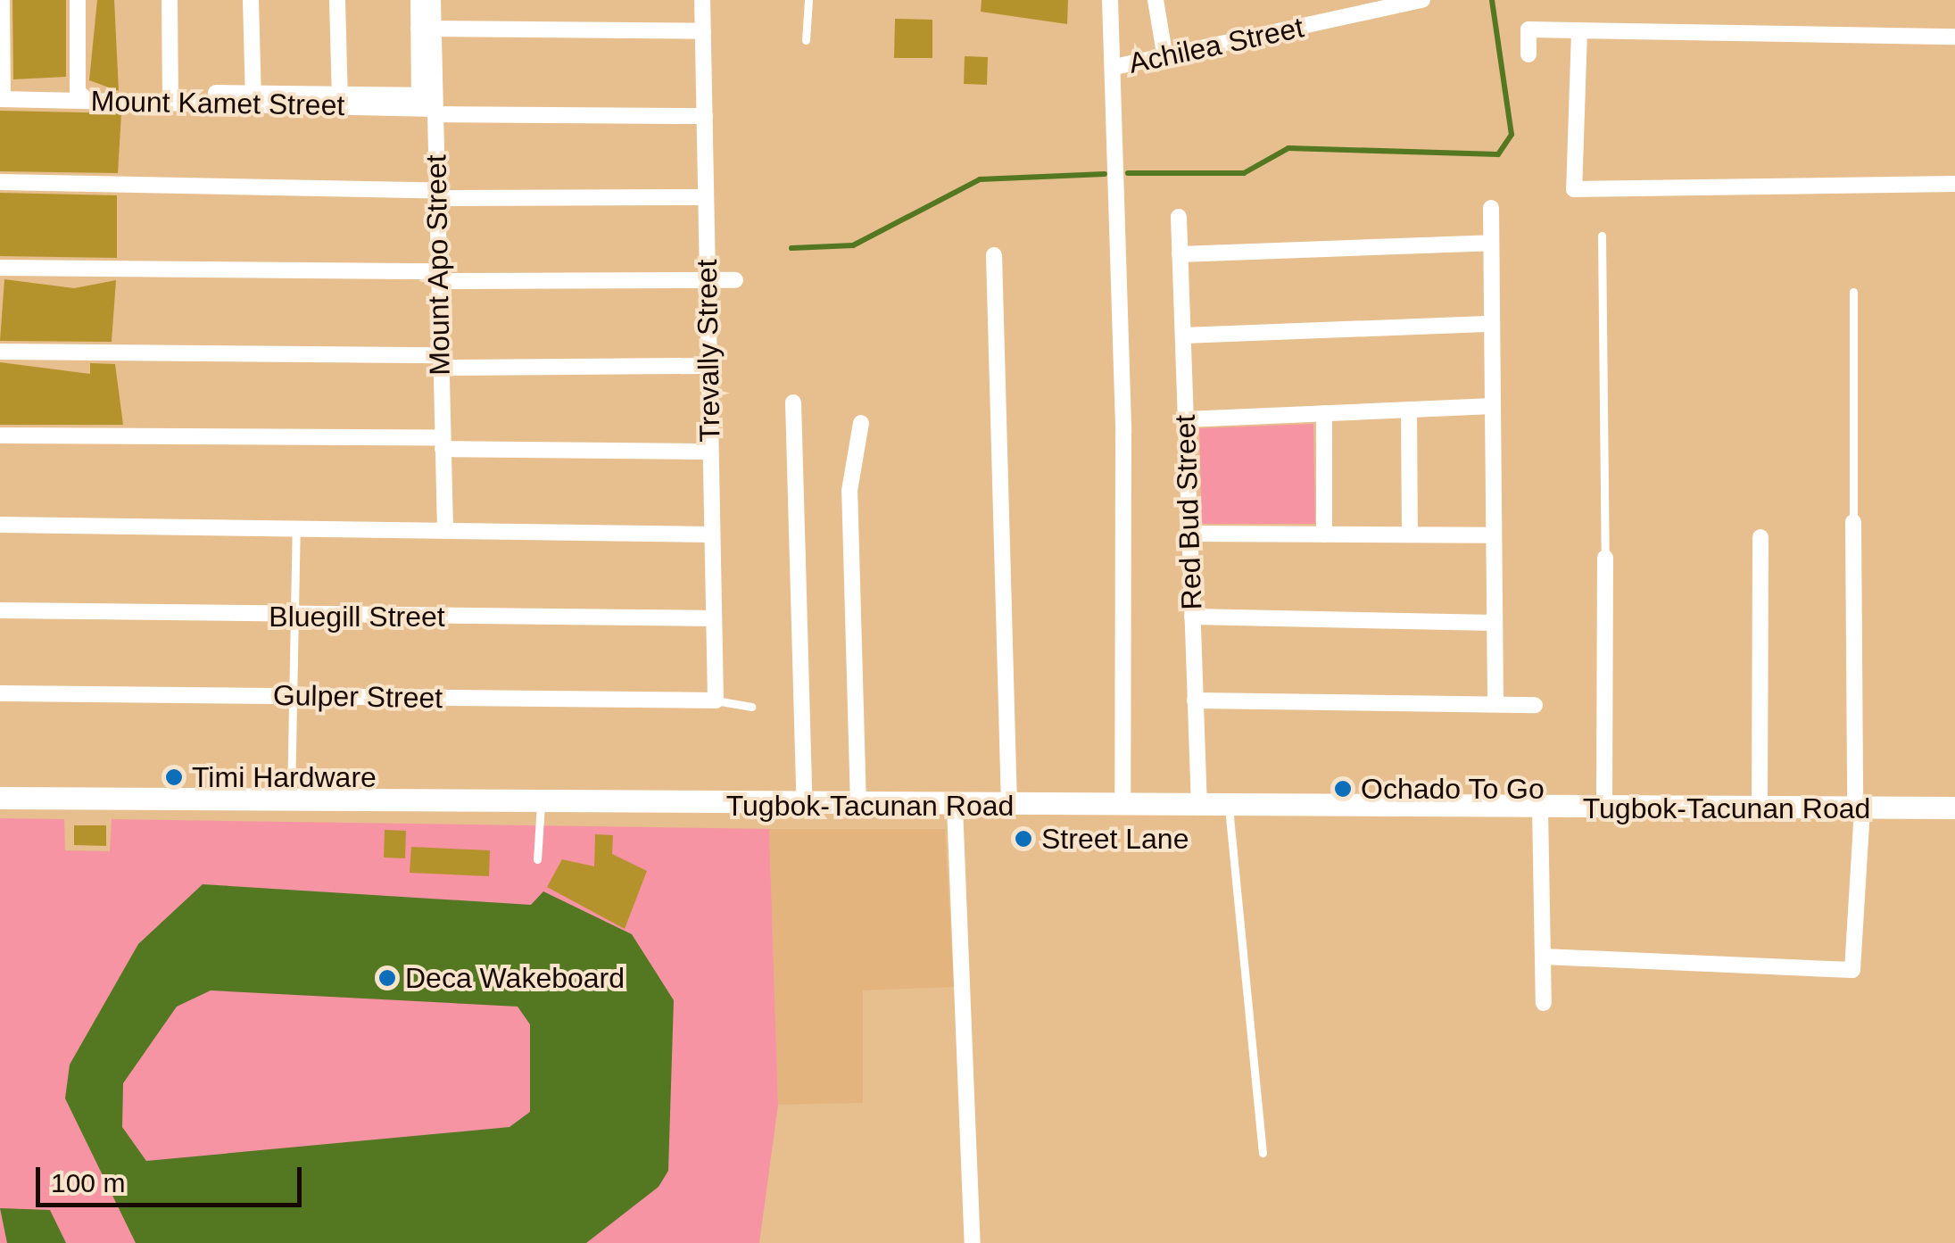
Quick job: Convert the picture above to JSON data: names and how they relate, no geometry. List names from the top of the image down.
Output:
{
  "streets": {
    "street": [
      "Achilea Street",
      "Mount Kamet Street",
      "Mount Apo Street",
      "Trevally Street",
      "Red Bud Street",
      "Bluegill Street",
      "Gulper Street",
      "Tugbok-Tacunan Road"
    ]
  },
  "crossings": [
    ["Mount Kamet Street", "Mount Apo Street"],
    ["Mount Kamet Street", "Trevally Street"],
    ["Trevally Street", "Bluegill Street"],
    ["Trevally Street", "Gulper Street"],
    ["Red Bud Street", "Tugbok-Tacunan Road"]
  ],
  "places": [
    "Timi Hardware",
    "Ochado To Go",
    "Street Lane",
    "Deca Wakeboard"
  ],
  "scale_bar": "100 m"
}
